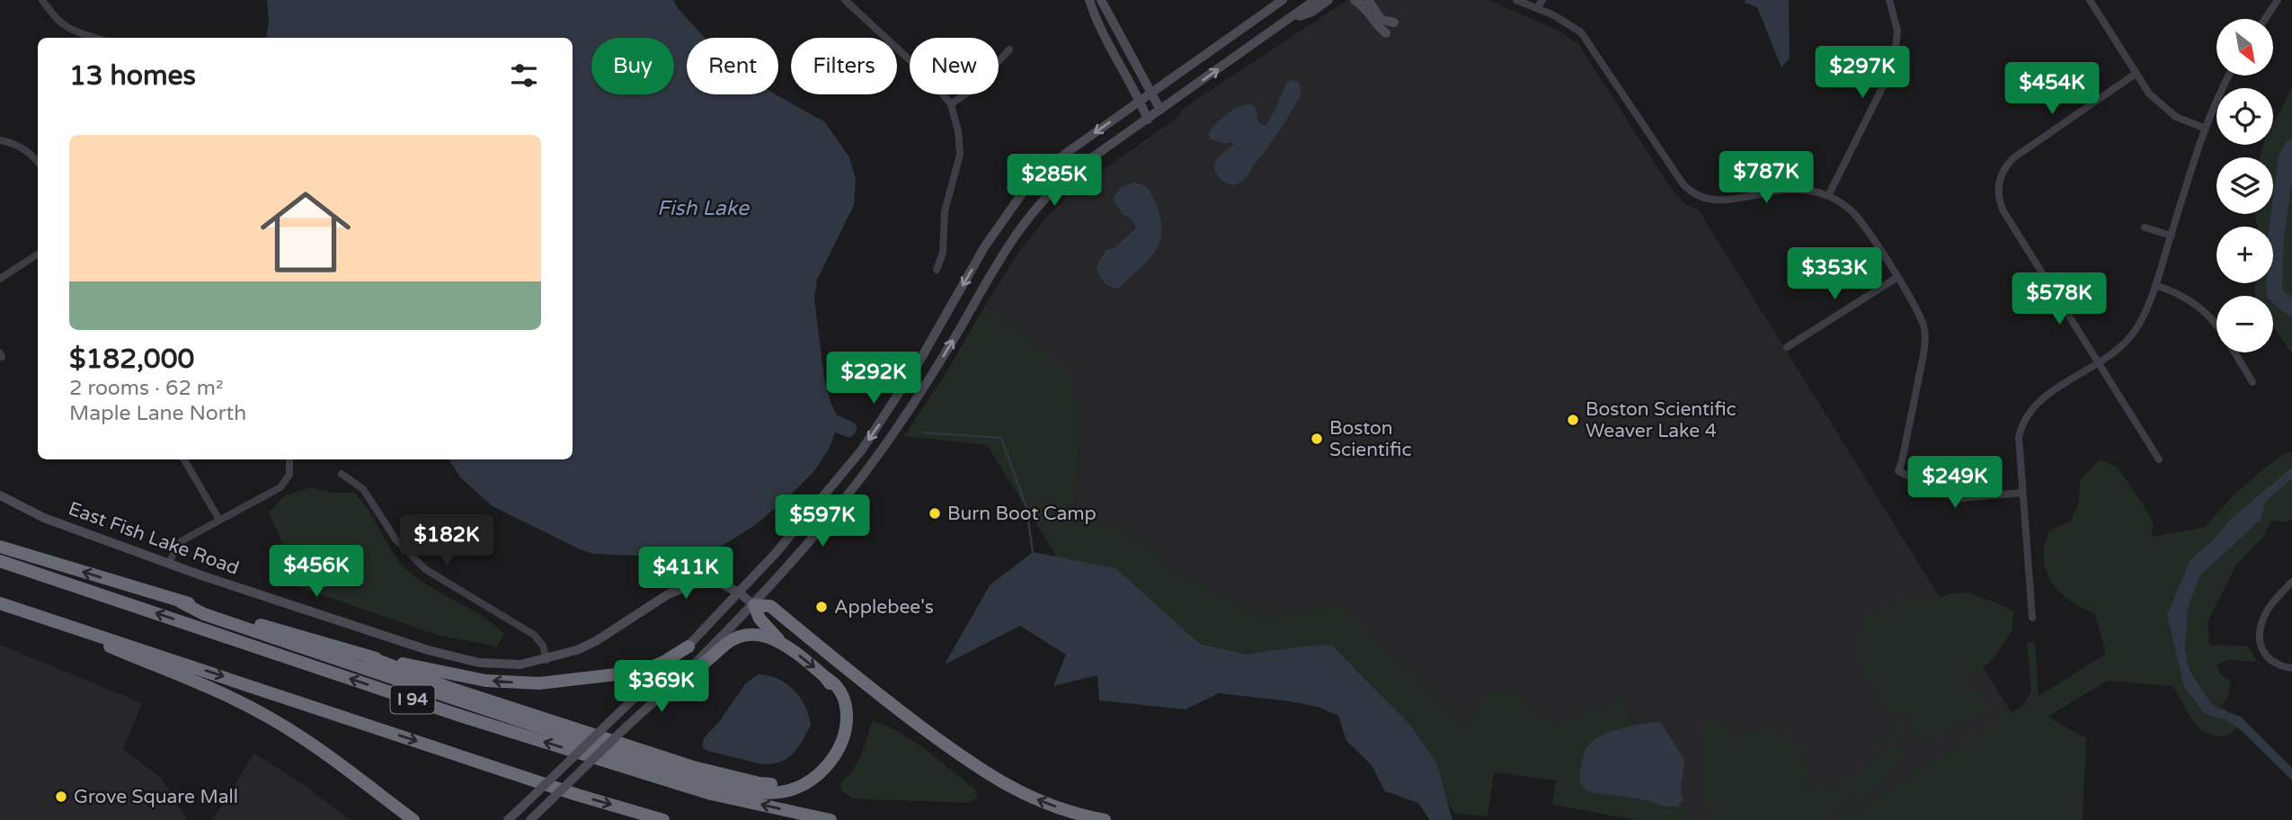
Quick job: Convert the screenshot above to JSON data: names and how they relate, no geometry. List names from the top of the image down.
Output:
{
  "streets": {
    "highway": ["I 94"],
    "main road": ["East Fish Lake Road"]
  },
  "water": ["Fish Lake"],
  "places": [
    "Boston Scientific Weaver Lake 4",
    "Boston Scientific",
    "Burn Boot Camp",
    "Applebee's",
    "Grove Square Mall"
  ],
  "north": "bottom right",
  "page": {
    "map_buttons": ["+", "−"],
    "chip": [
      "Buy",
      "Rent",
      "Filters",
      "New"
    ],
    "heading": "13 homes",
    "price": [
      "$297K",
      "$454K",
      "$787K",
      "$285K",
      "$353K",
      "$578K",
      "$292K",
      "$249K",
      "$597K",
      "$182K",
      "$456K",
      "$411K",
      "$369K"
    ],
    "list": [
      {
        "name": "$182,000",
        "note": "2 rooms · 62 m² · Maple Lane North"
      }
    ]
  }
}
